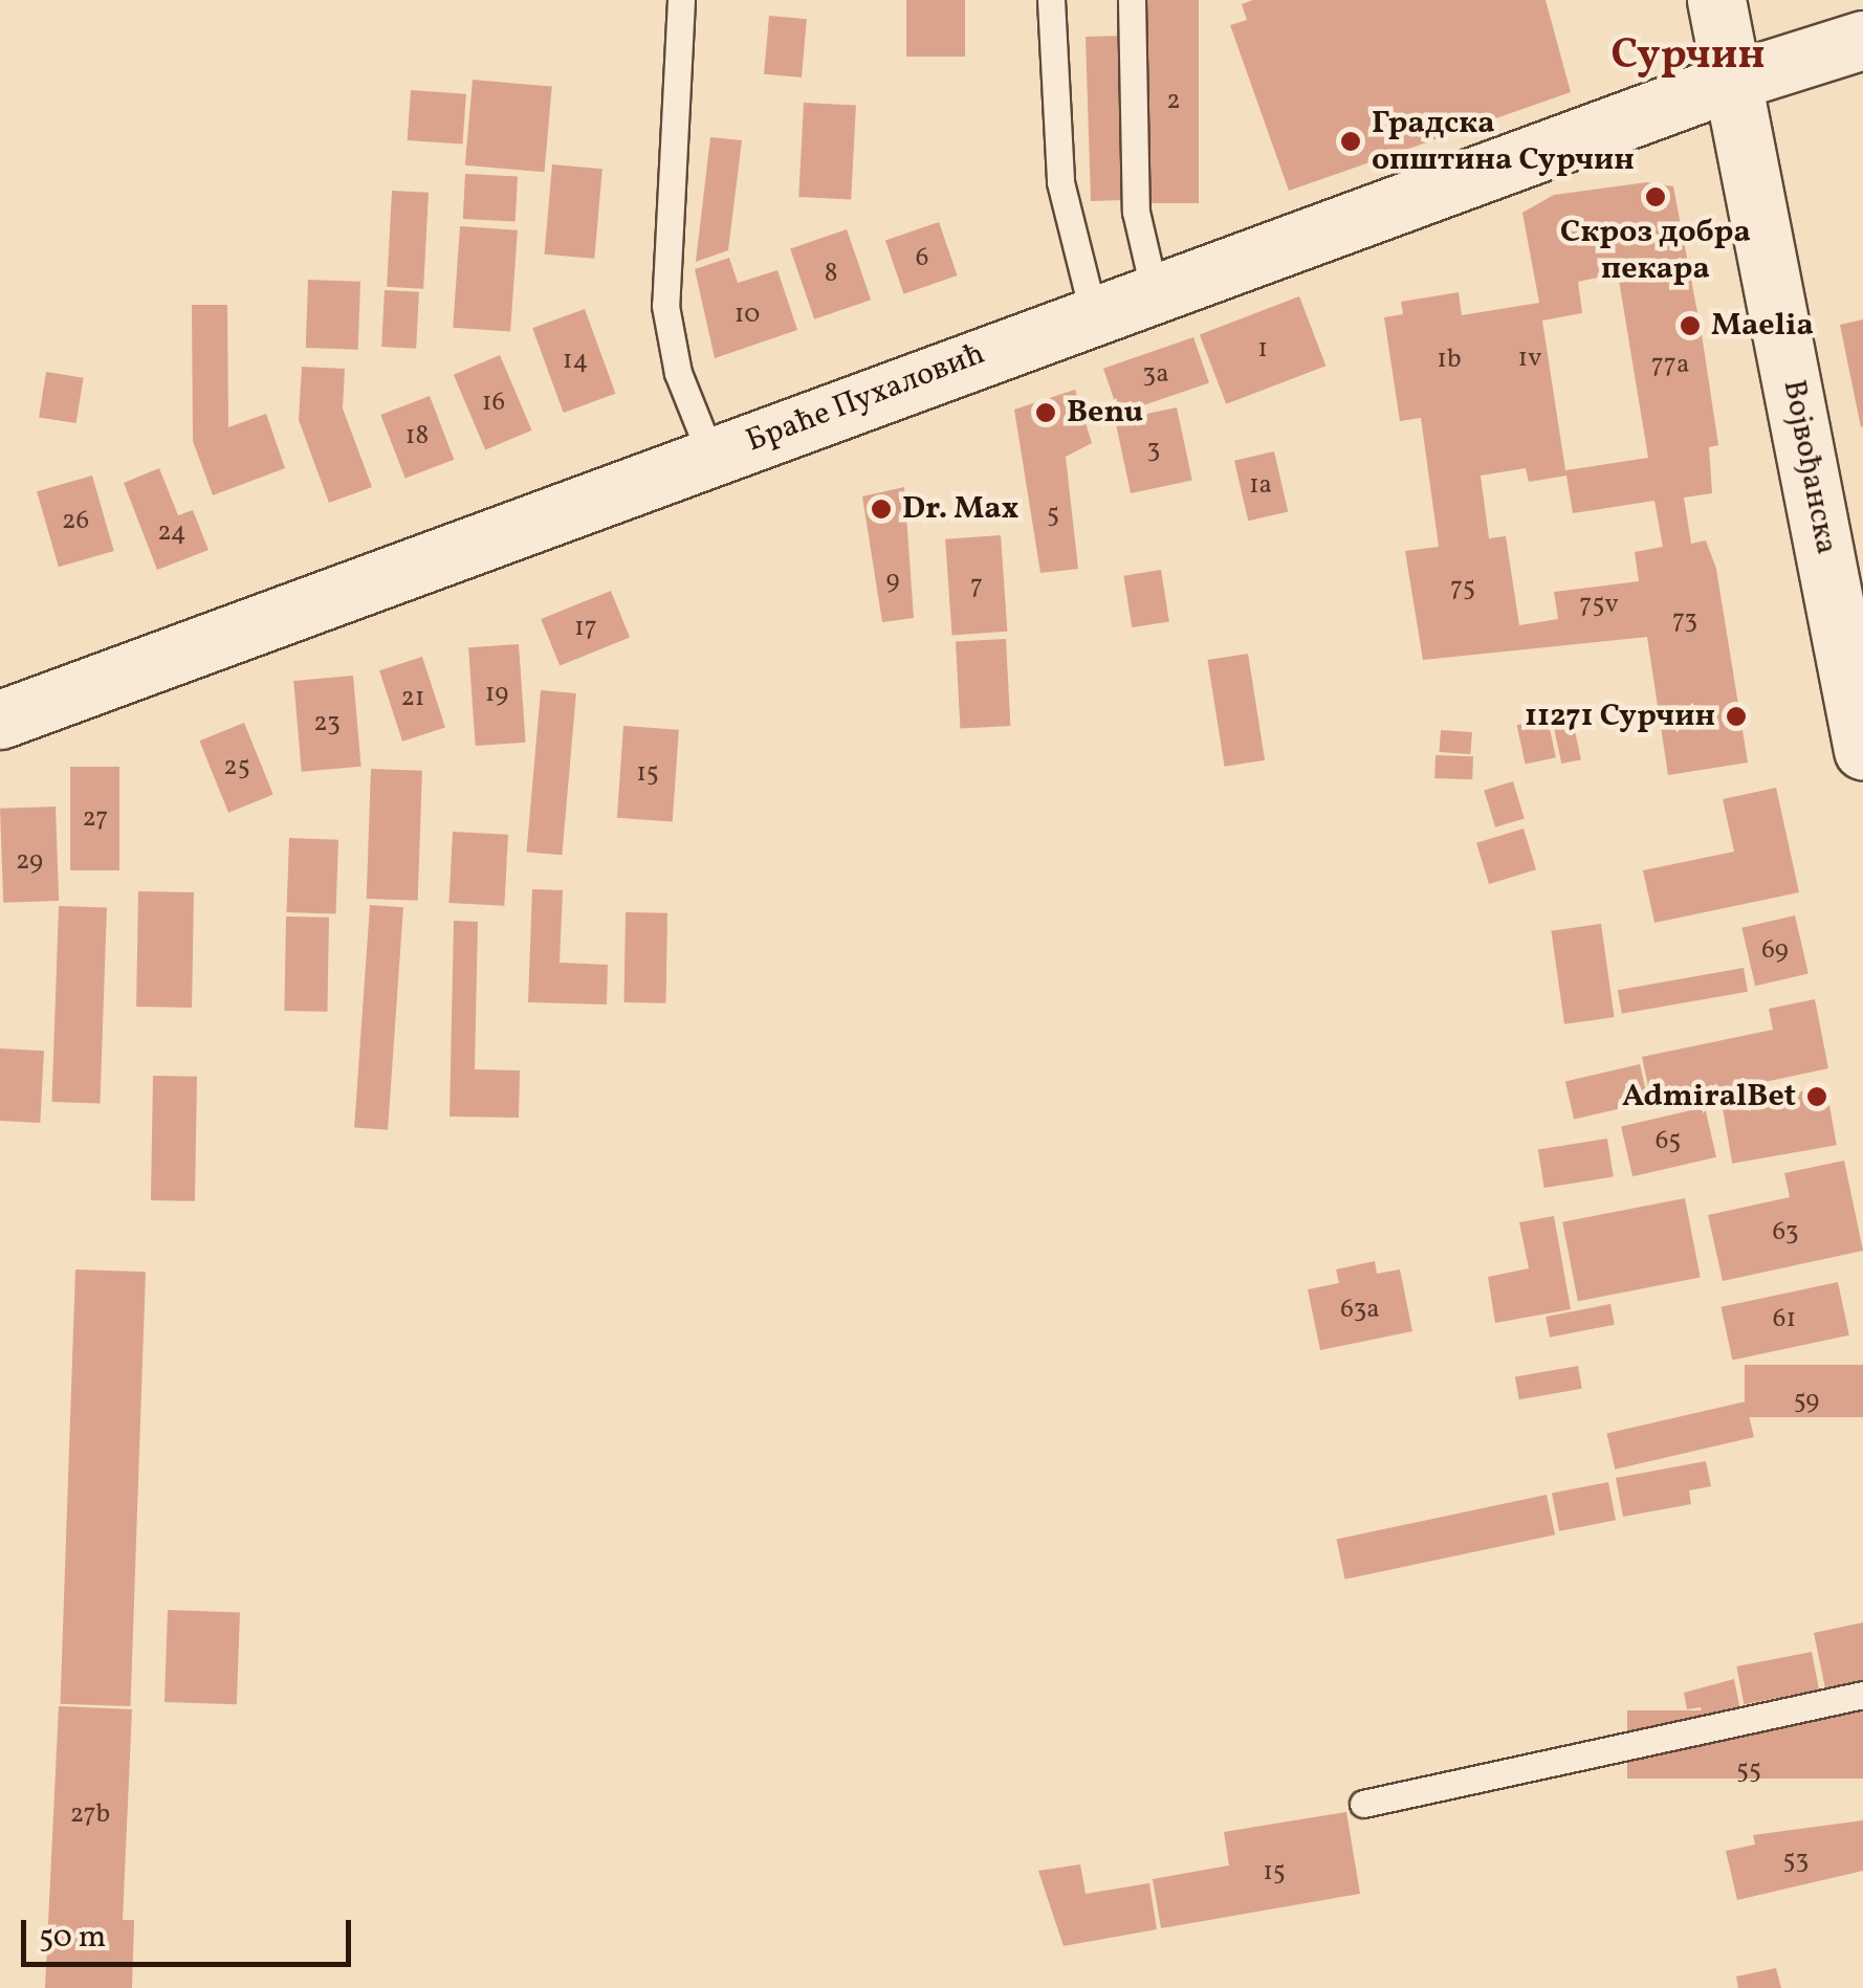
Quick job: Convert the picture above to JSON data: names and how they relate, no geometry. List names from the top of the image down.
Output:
{
  "streets": {
    "main road": ["Браће Пухаловић", "Војвођанска"]
  },
  "crossings": [
    ["Браће Пухаловић", "Војвођанска"]
  ],
  "districts": ["Сурчин"],
  "places": [
    "Градска општина Сурчин",
    "Скроз добра пекара",
    "Maelia",
    "Benu",
    "Dr. Max",
    "11271 Сурчин",
    "AdmiralBet"
  ],
  "house_numbers": [
    "2",
    "6",
    "8",
    "10",
    "1",
    "1v",
    "1b",
    "14",
    "77a",
    "3a",
    "16",
    "18",
    "3",
    "1a",
    "5",
    "26",
    "24",
    "9",
    "7",
    "75",
    "75v",
    "73",
    "17",
    "19",
    "21",
    "23",
    "25",
    "15",
    "27",
    "29",
    "69",
    "65",
    "63",
    "63a",
    "61",
    "59",
    "55",
    "27b",
    "53",
    "15"
  ],
  "scale_bar": "50 m"
}
